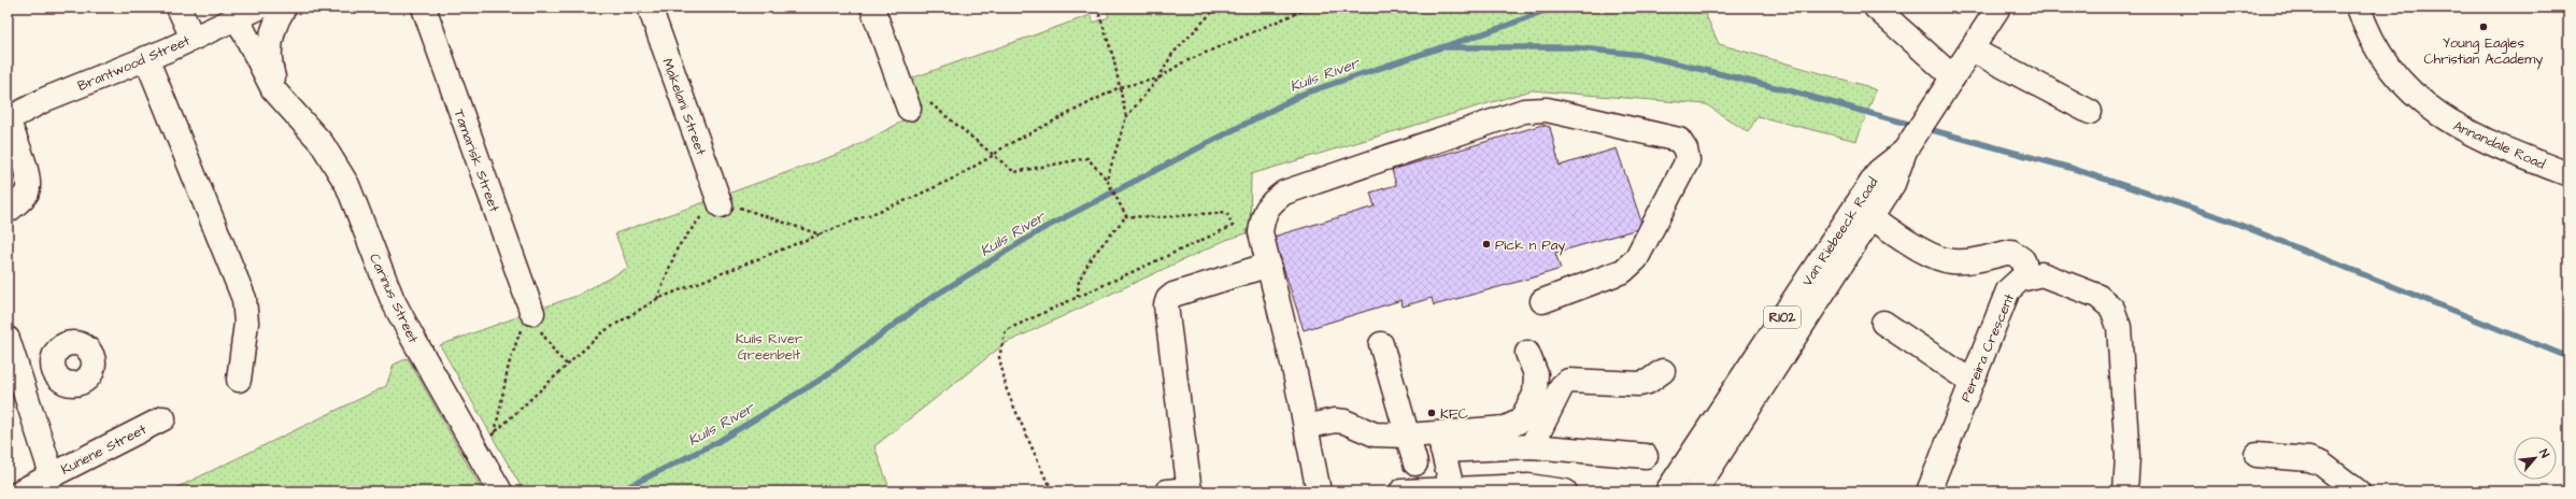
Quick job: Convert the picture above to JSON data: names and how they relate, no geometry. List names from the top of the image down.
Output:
{
  "streets": {
    "street": [
      "Brantwood Street",
      "Makelani Street",
      "Annandale Road",
      "Tamarisk Street",
      "Van Riebeeck Road",
      "Carinus Street",
      "R102",
      "Pereira Crescent",
      "Kunene Street"
    ]
  },
  "crossings": [
    ["Brantwood Street", "Carinus Street"]
  ],
  "water": ["Kuils River"],
  "parks": ["Kuils River Greenbelt"],
  "places": ["Young Eagles Christian Academy", "Pick n Pay", "KFC"],
  "north": "top right"
}
